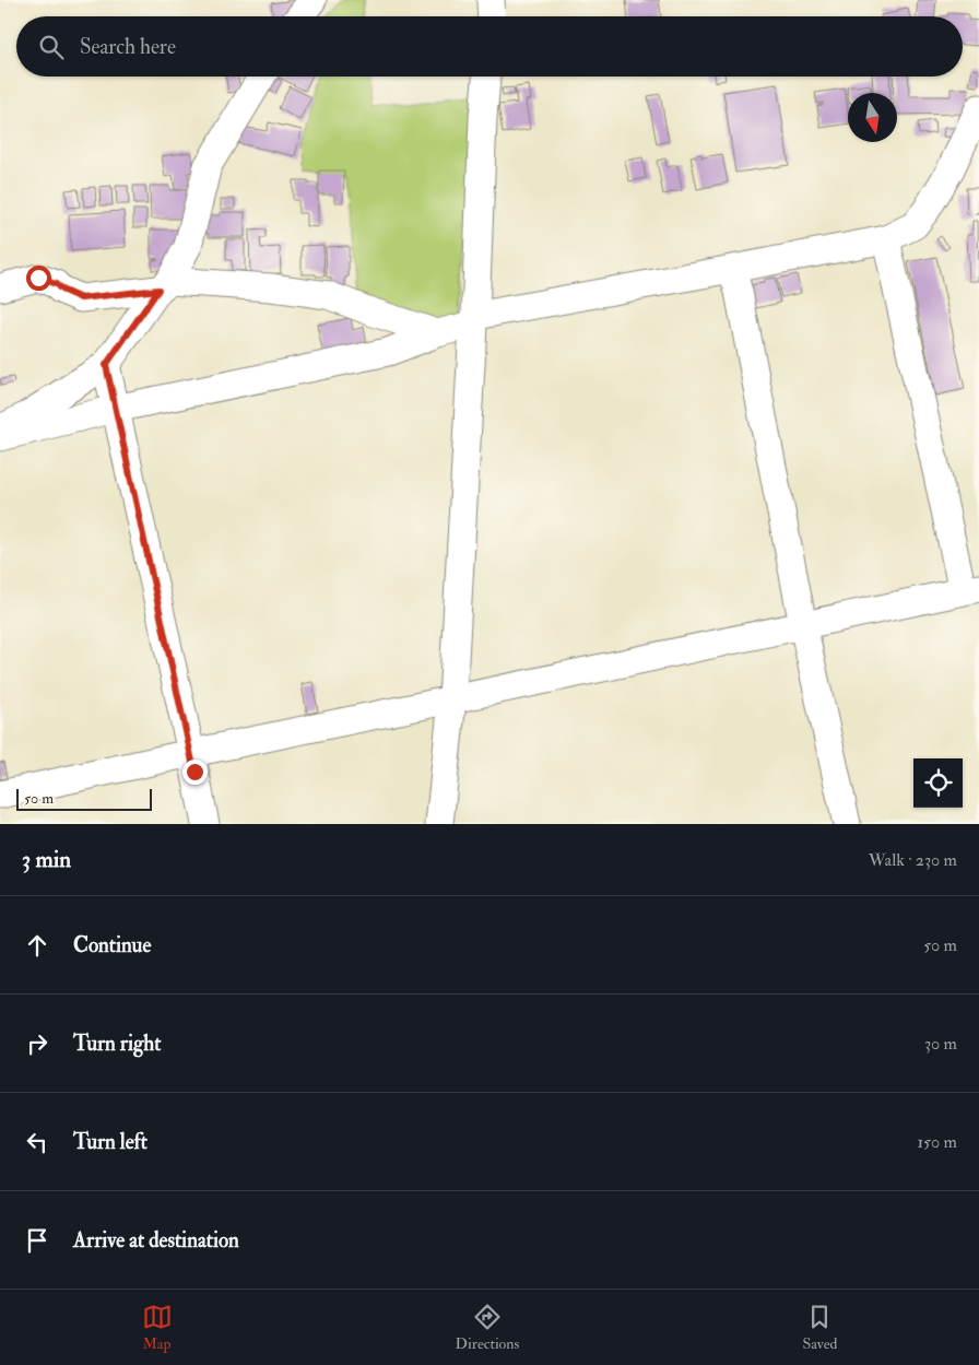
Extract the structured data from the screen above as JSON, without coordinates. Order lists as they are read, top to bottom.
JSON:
{
  "scale_bar": "50 m",
  "north": "bottom",
  "page": {
    "search": "Search here",
    "scale": "50 m",
    "heading": ["3 min", "Walk · 230 m"],
    "list": [
      ["Continue", "50 m"],
      ["Turn right", "30 m"],
      ["Turn left", "150 m"],
      "Arrive at destination"
    ],
    "nav": ["Map", "Directions", "Saved"]
  }
}
